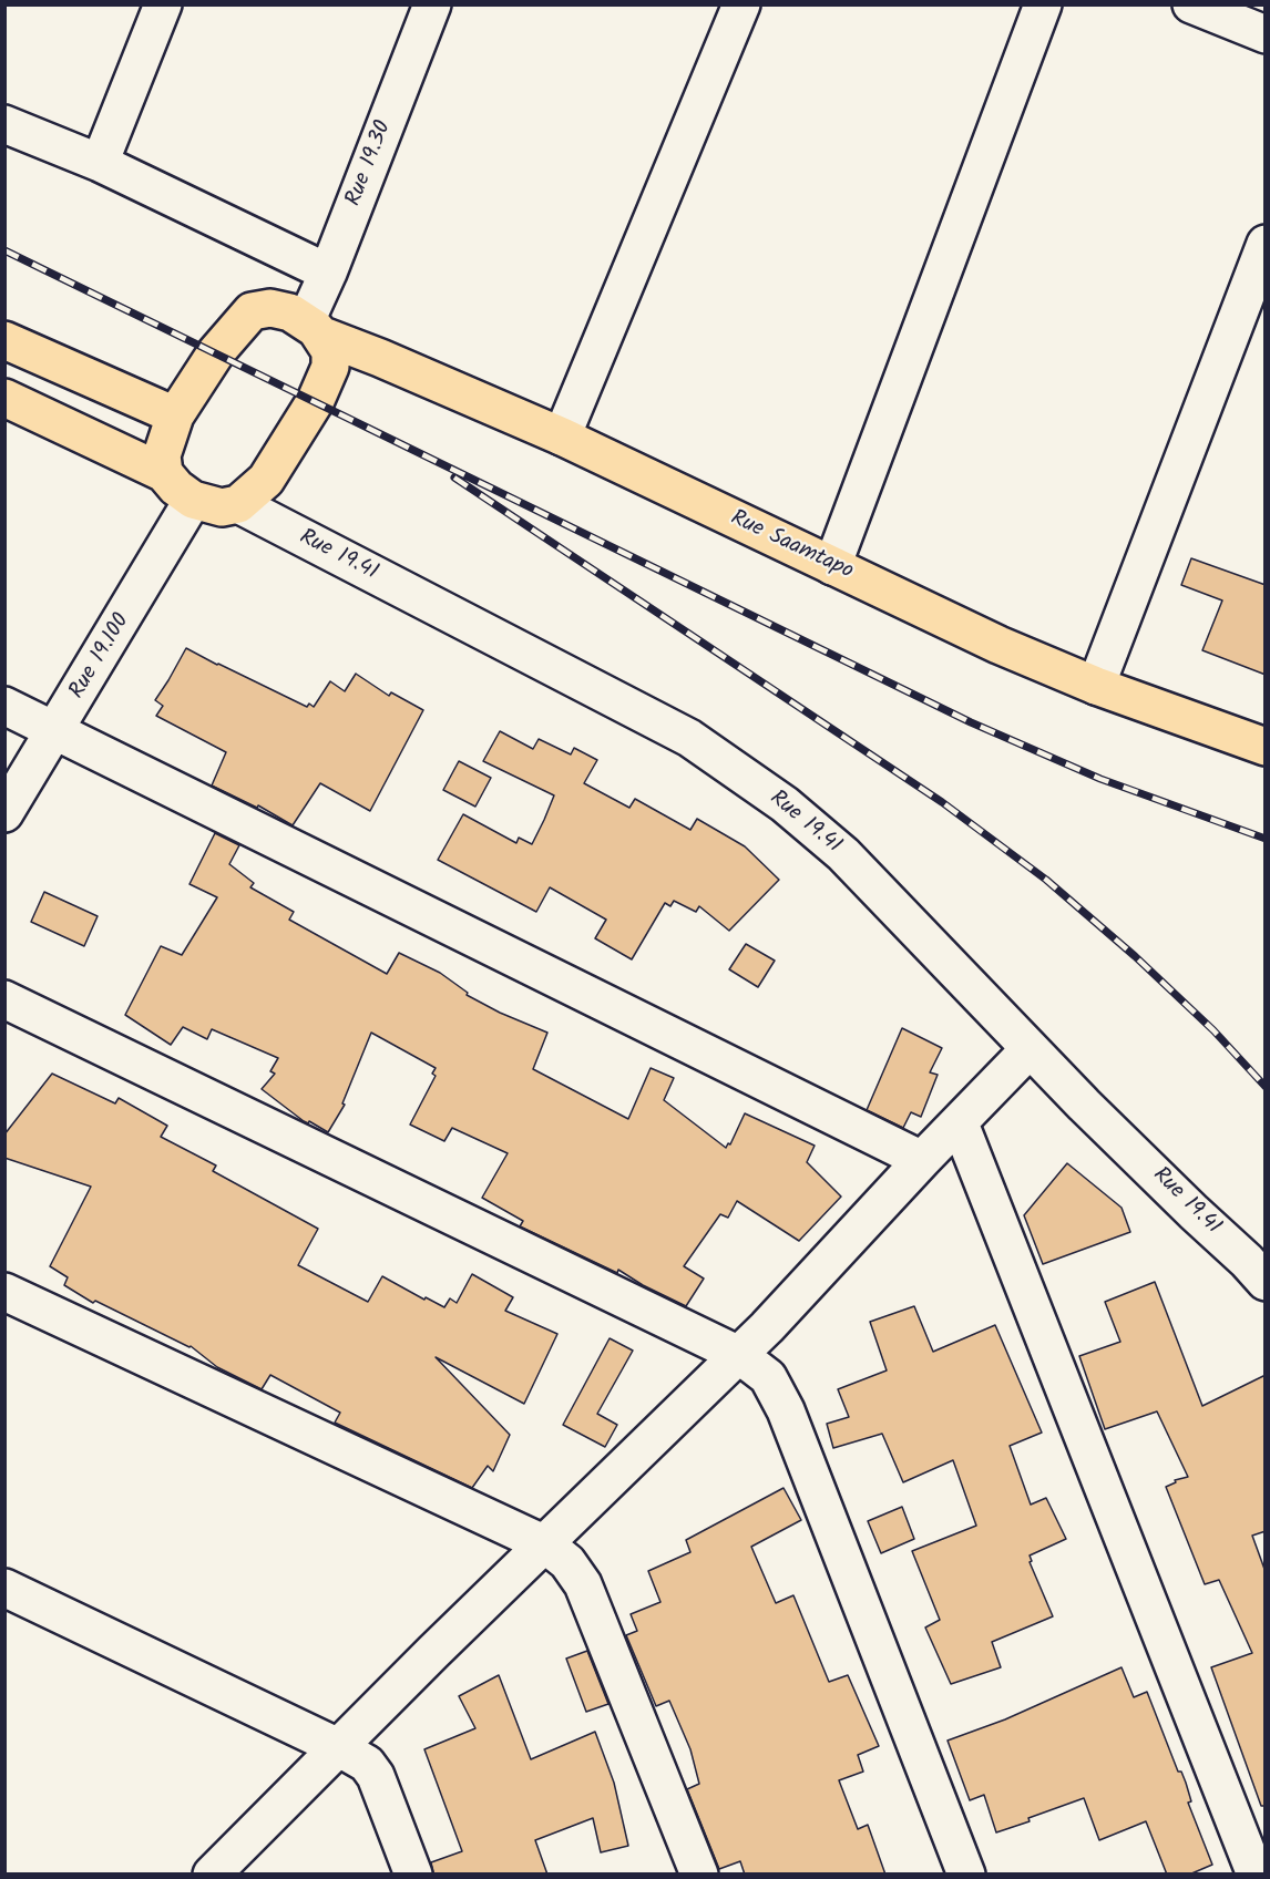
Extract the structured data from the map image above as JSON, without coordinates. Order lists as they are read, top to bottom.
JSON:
{
  "streets": {
    "main road": ["Rue Saamtapo"],
    "street": ["Rue 19.30", "Rue 19.41", "Rue 19.100"]
  },
  "crossings": [
    ["Rue 19.30", "Rue Saamtapo"]
  ]
}
